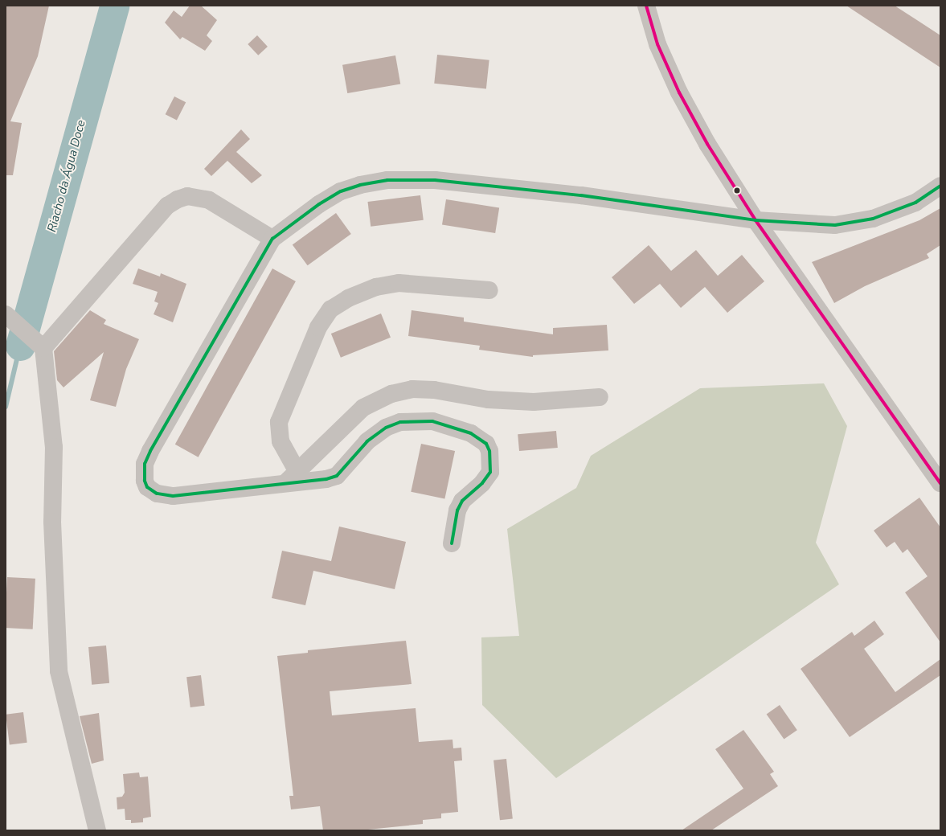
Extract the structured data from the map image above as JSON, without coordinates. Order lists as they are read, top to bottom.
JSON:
{
  "water": ["Riacho da Água Doce"]
}
